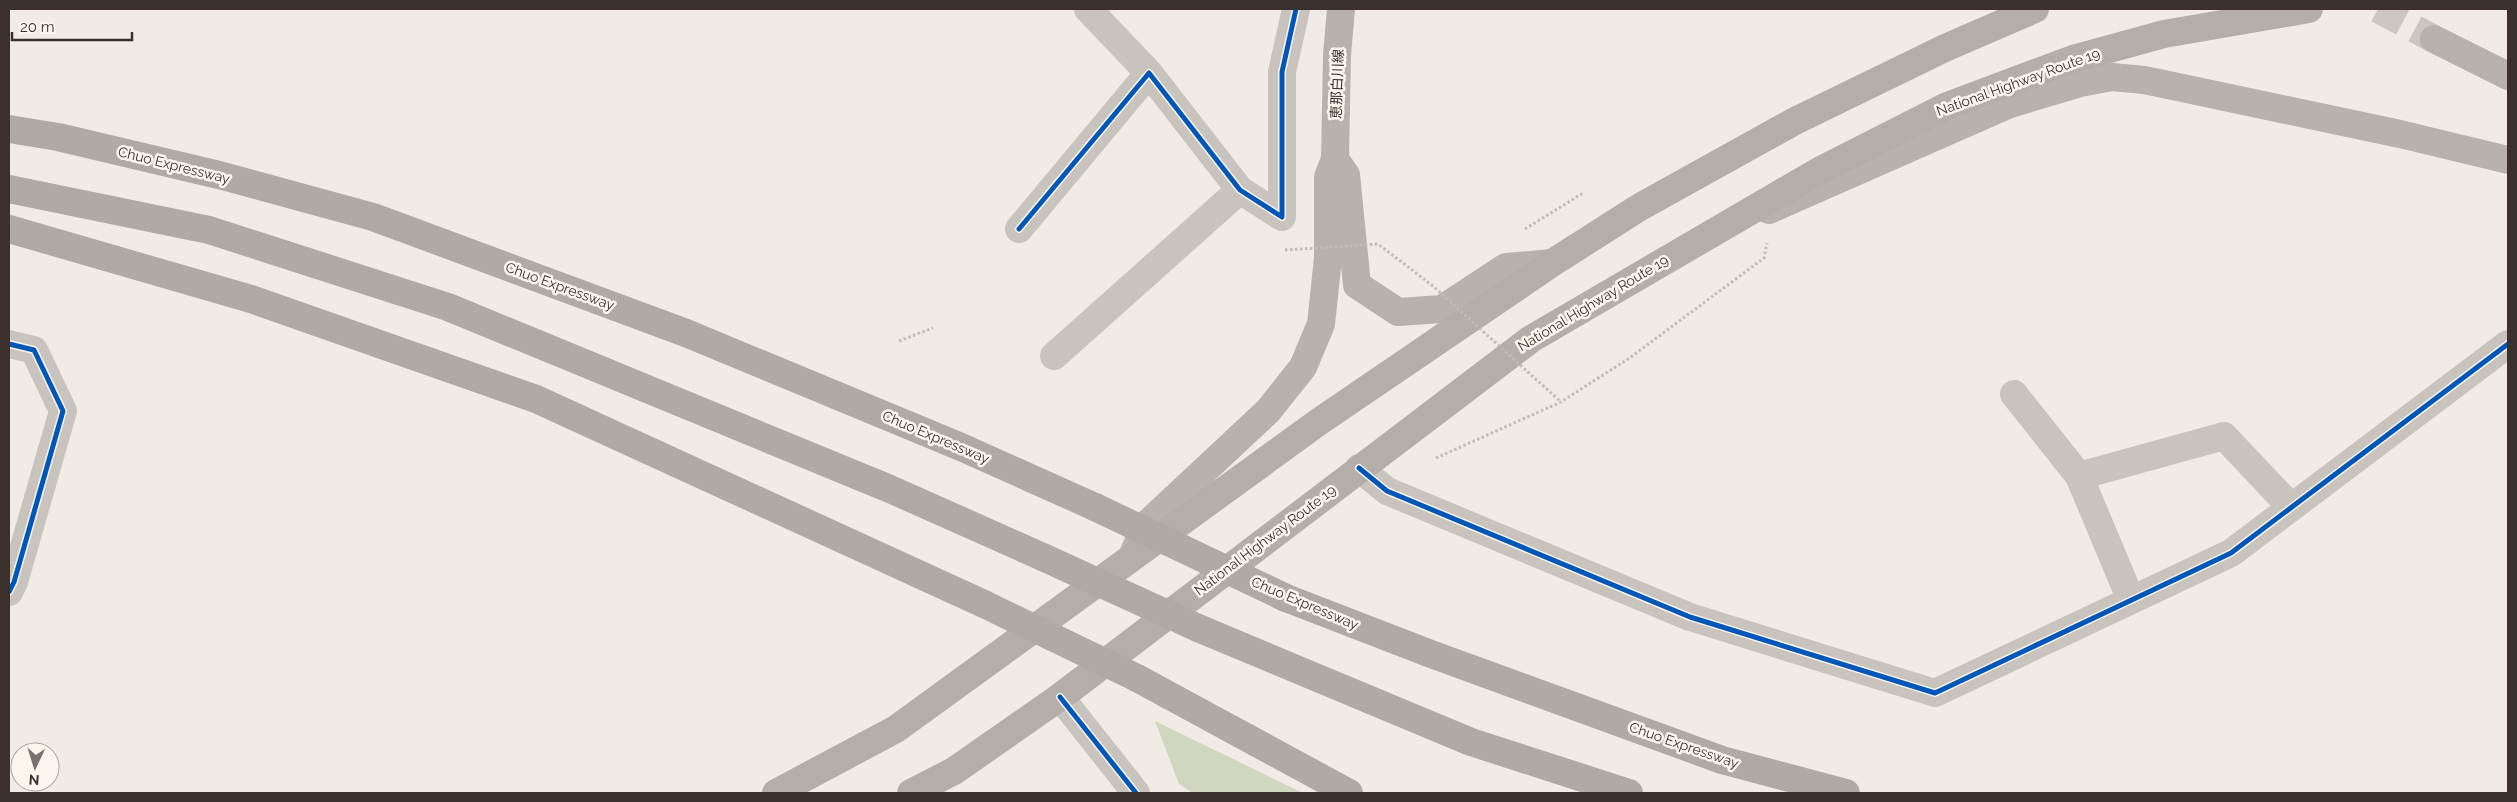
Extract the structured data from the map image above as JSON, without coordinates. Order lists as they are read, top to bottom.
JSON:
{
  "streets": {
    "highway": ["National Highway Route 19", "Chuo Expressway"],
    "main road": ["恵那白川線"]
  },
  "scale_bar": "20 m",
  "north": "bottom"
}
